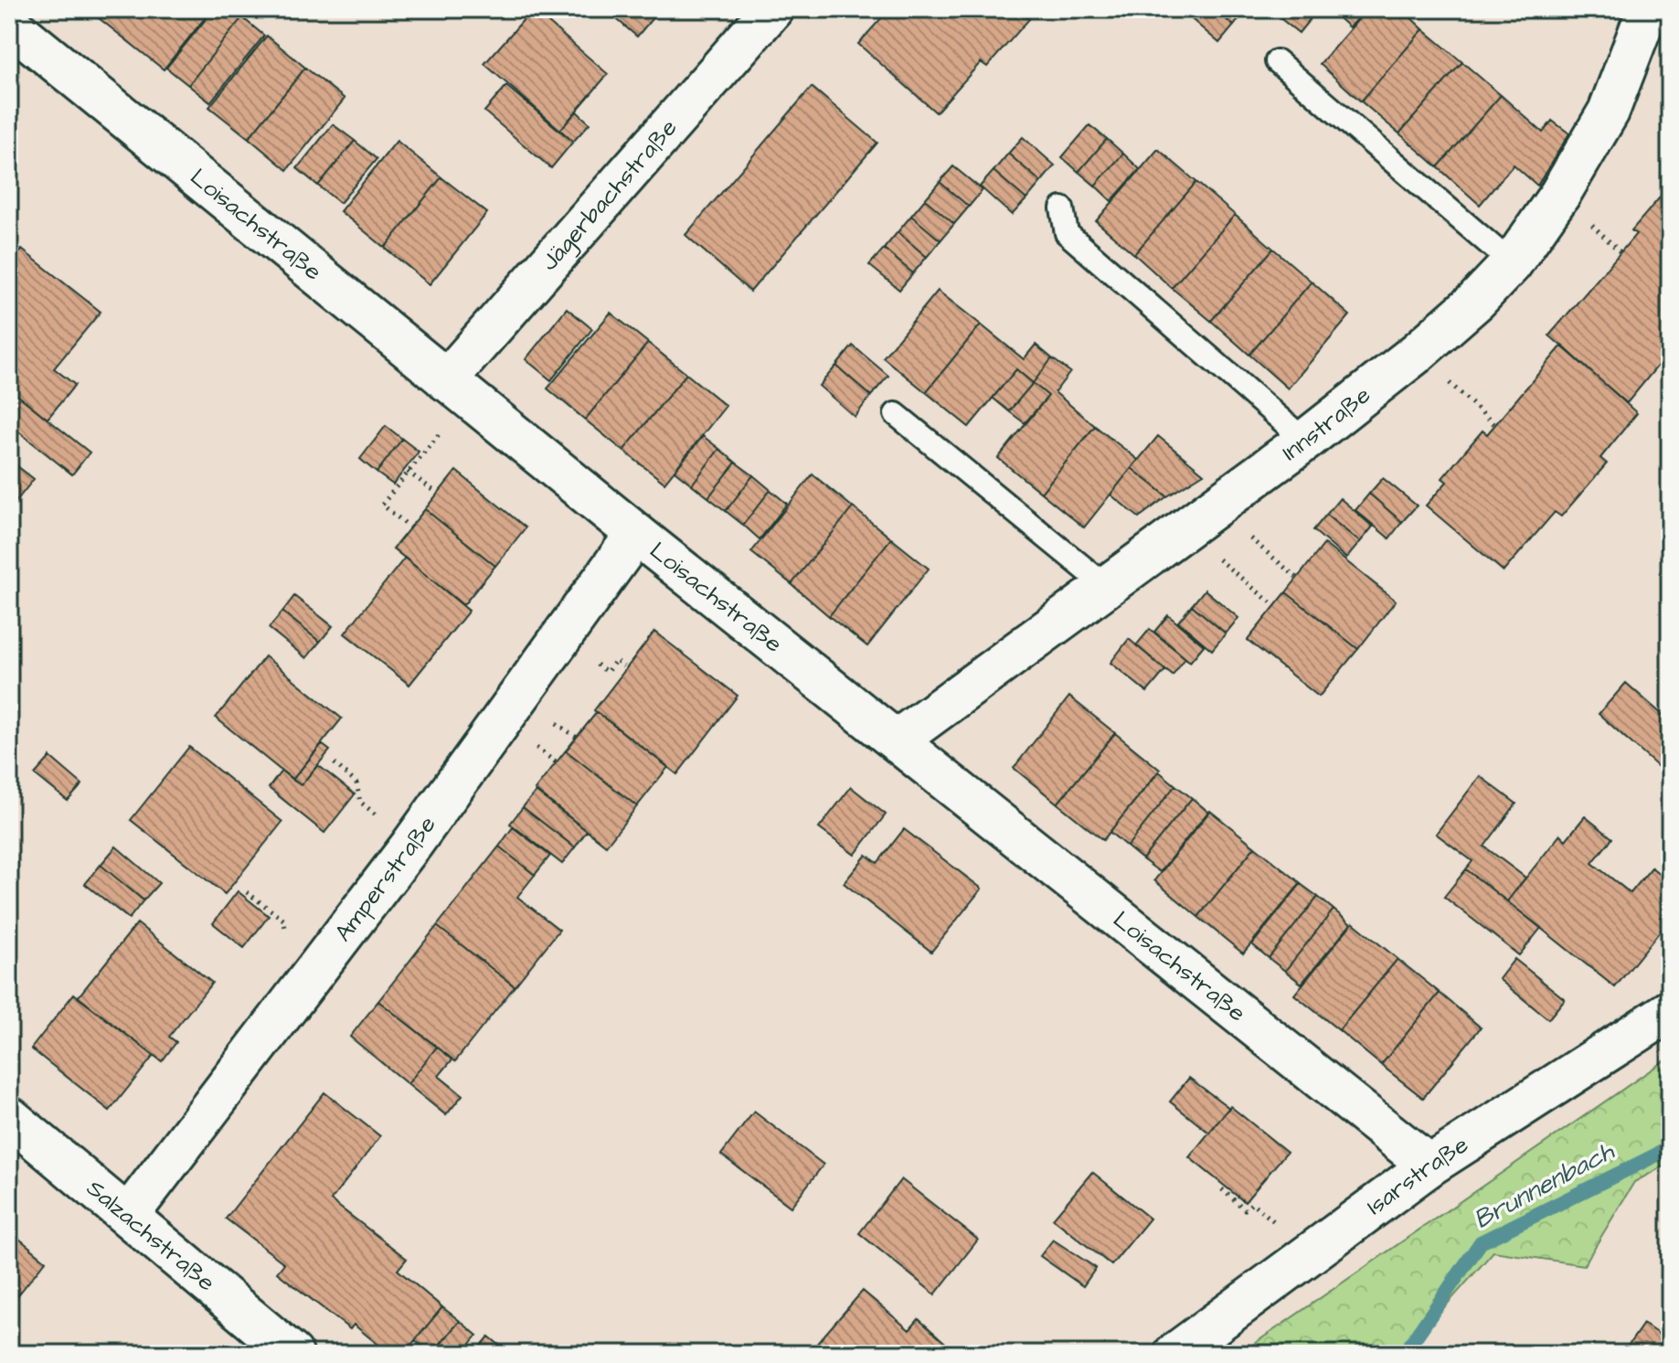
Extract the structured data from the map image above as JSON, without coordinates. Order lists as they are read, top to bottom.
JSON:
{
  "streets": {
    "street": [
      "Jägerbachstraße",
      "Loisachstraße",
      "Innstraße",
      "Amperstraße",
      "Isarstraße",
      "Salzachstraße"
    ]
  },
  "crossings": [
    ["Jägerbachstraße", "Loisachstraße"],
    ["Loisachstraße", "Innstraße"],
    ["Loisachstraße", "Amperstraße"],
    ["Loisachstraße", "Isarstraße"],
    ["Amperstraße", "Salzachstraße"]
  ],
  "water": ["Brunnenbach"]
}
